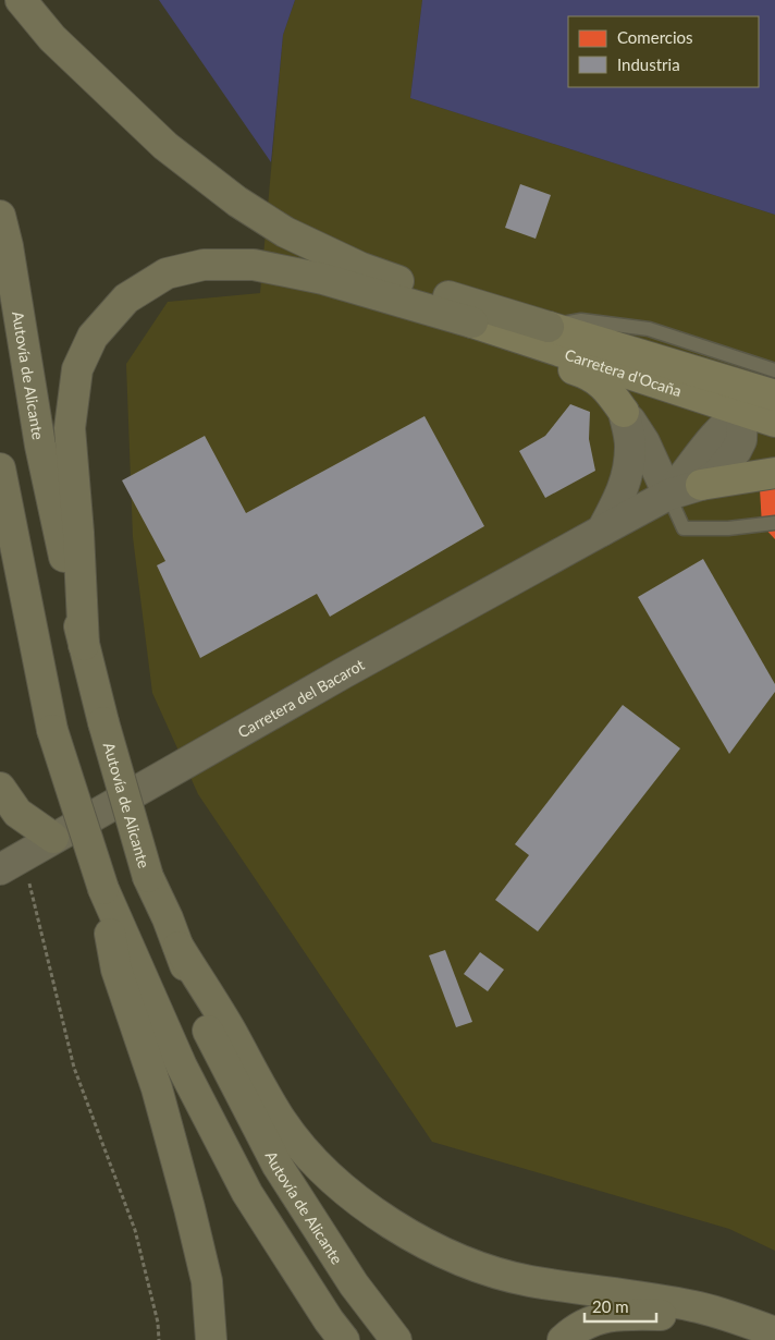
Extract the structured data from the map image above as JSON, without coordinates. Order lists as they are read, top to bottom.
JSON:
{
  "streets": {
    "highway": ["Autovía de Alicante"],
    "main road": ["Carretera d'Ocaña"],
    "street": ["Carretera del Bacarot"]
  },
  "crossings": [
    ["Carretera d'Ocaña", "Carretera del Bacarot"]
  ],
  "legend": ["Comercios", "Industria"],
  "scale_bar": "20 m"
}
